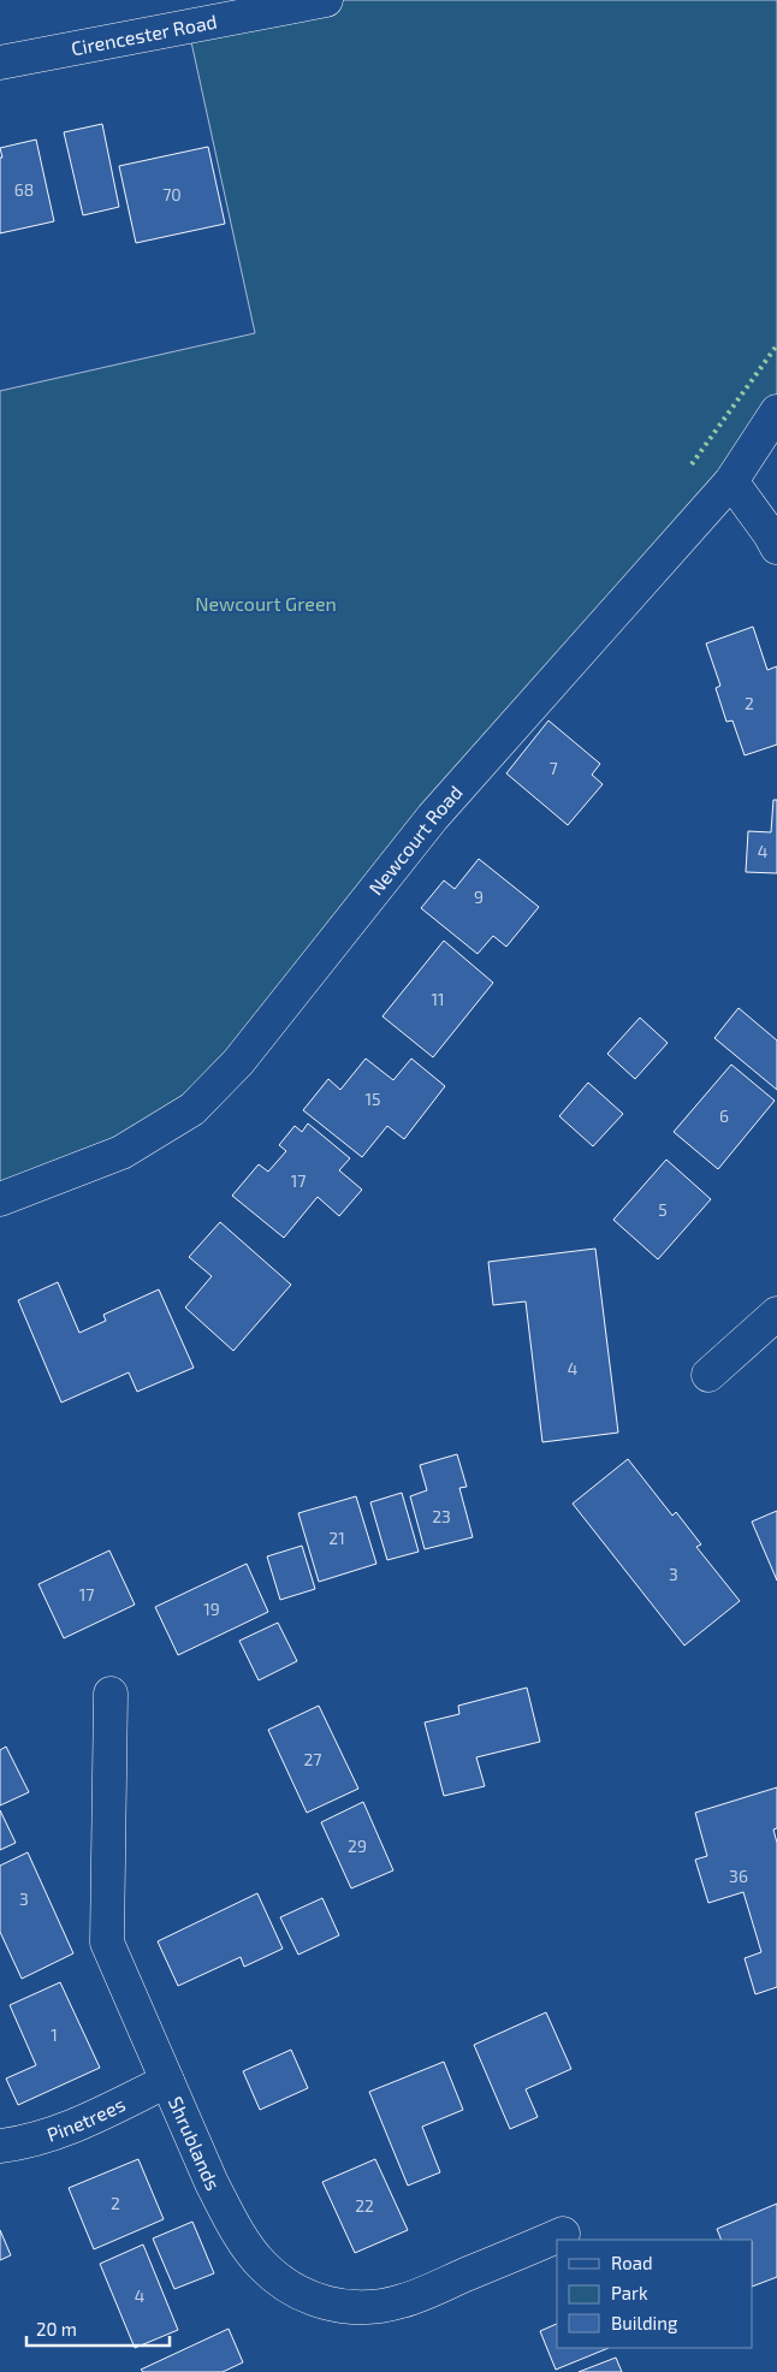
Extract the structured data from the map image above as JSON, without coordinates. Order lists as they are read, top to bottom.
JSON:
{
  "streets": {
    "street": [
      "Cirencester Road",
      "Newcourt Road",
      "Pinetrees",
      "Shrublands"
    ]
  },
  "crossings": [
    ["Pinetrees", "Shrublands"]
  ],
  "parks": ["Newcourt Green"],
  "house_numbers": [
    "68",
    "70",
    "2",
    "7",
    "4",
    "9",
    "11",
    "15",
    "6",
    "17",
    "5",
    "4",
    "23",
    "21",
    "3",
    "17",
    "19",
    "27",
    "29",
    "36",
    "3",
    "1",
    "2",
    "22",
    "4"
  ],
  "legend": ["Road", "Park", "Building"],
  "scale_bar": "20 m"
}
